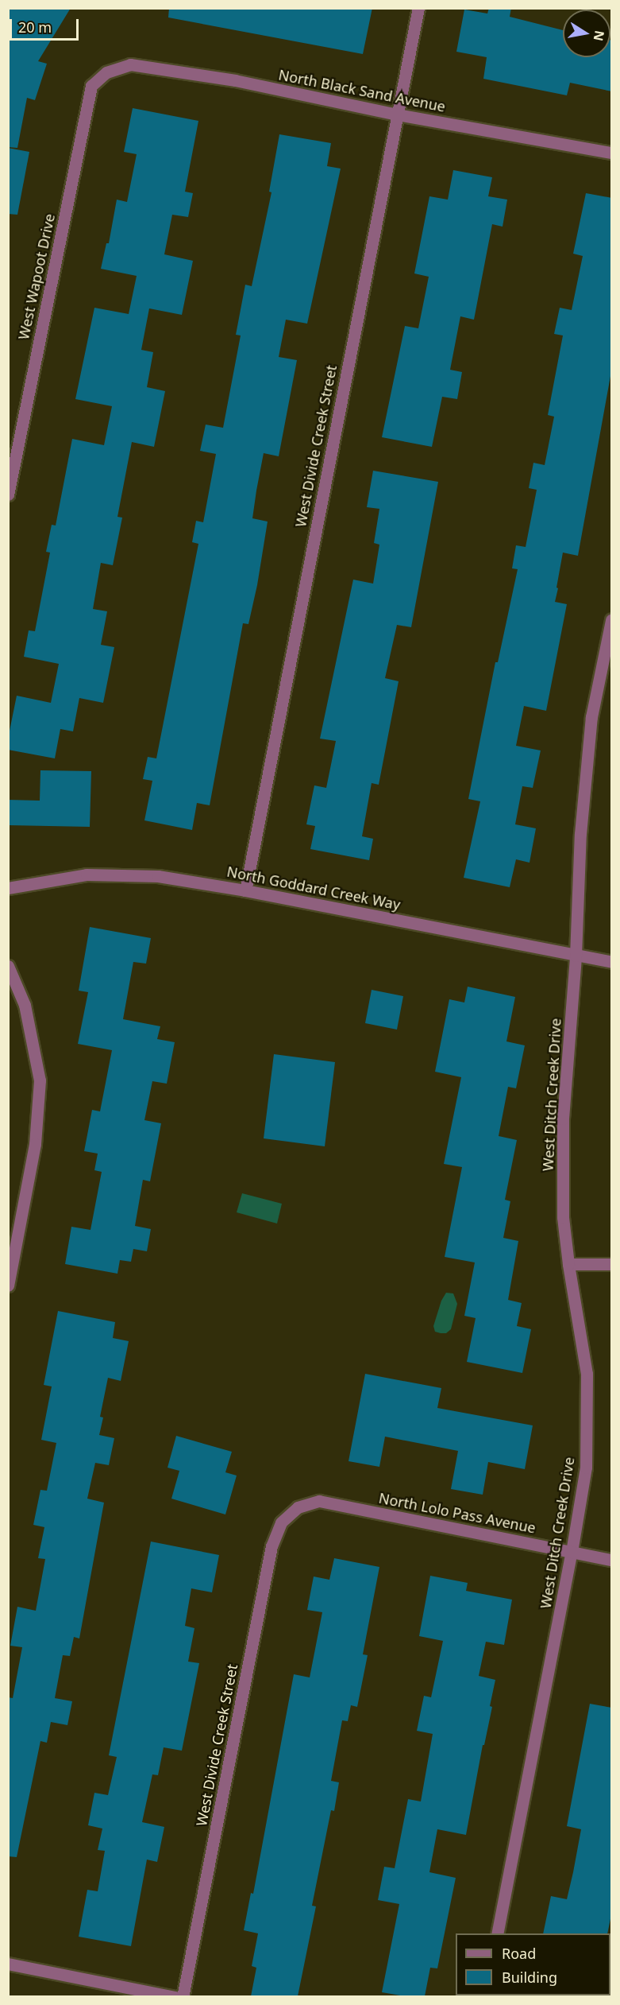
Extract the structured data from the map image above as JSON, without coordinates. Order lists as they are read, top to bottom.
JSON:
{
  "streets": {
    "street": [
      "North Black Sand Avenue",
      "West Wapoot Drive",
      "West Divide Creek Street",
      "North Goddard Creek Way",
      "West Ditch Creek Drive",
      "North Lolo Pass Avenue"
    ]
  },
  "crossings": [
    ["North Black Sand Avenue", "West Wapoot Drive"],
    ["North Black Sand Avenue", "West Divide Creek Street"],
    ["West Divide Creek Street", "North Goddard Creek Way"],
    ["West Divide Creek Street", "North Lolo Pass Avenue"],
    ["North Goddard Creek Way", "West Ditch Creek Drive"],
    ["West Ditch Creek Drive", "North Lolo Pass Avenue"]
  ],
  "legend": ["Road", "Building"],
  "scale_bar": "20 m",
  "north": "right"
}
